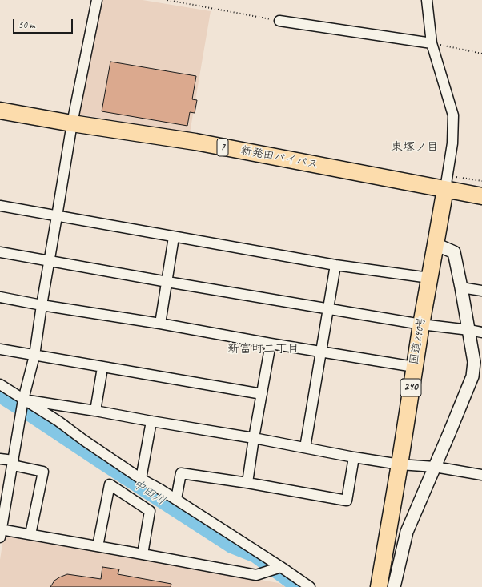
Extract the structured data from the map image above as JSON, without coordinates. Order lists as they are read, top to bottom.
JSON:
{
  "streets": {
    "highway": [
      "7",
      "新発田バイパス",
      "国道290号",
      "290"
    ]
  },
  "crossings": [
    ["新発田バイパス", "国道290号"]
  ],
  "districts": ["東塚ノ目", "新富町二丁目"],
  "water": ["中田川"],
  "scale_bar": "50 m"
}
